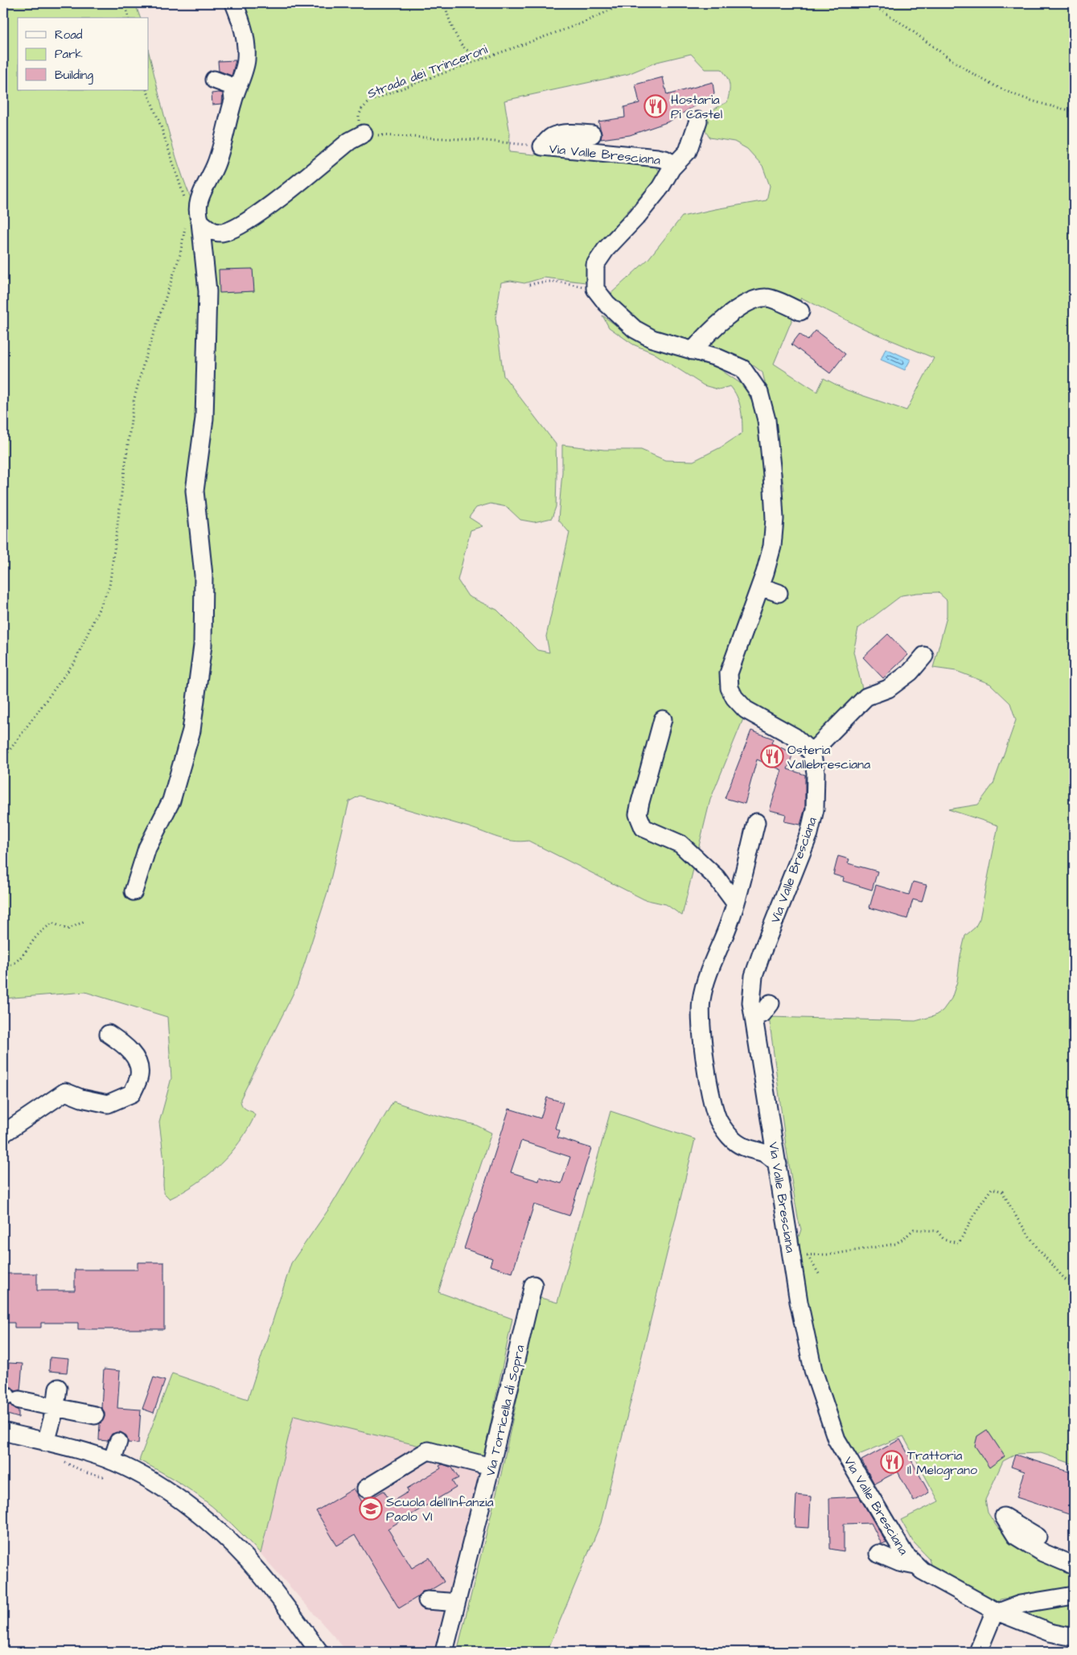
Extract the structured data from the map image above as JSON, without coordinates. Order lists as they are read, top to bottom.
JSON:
{
  "streets": {
    "street": ["Via Valle Bresciana", "Via Torricella di Sopra"],
    "path": ["Strada dei Trinceroni"]
  },
  "places": {
    "restaurant": ["Hostaria Pi Castel", "Osteria Vallebresciana", "Trattoria Il Melograno"],
    "school or university": ["Scuola dell'Infanzia Paolo VI"]
  },
  "legend": ["Road", "Park", "Building"]
}
